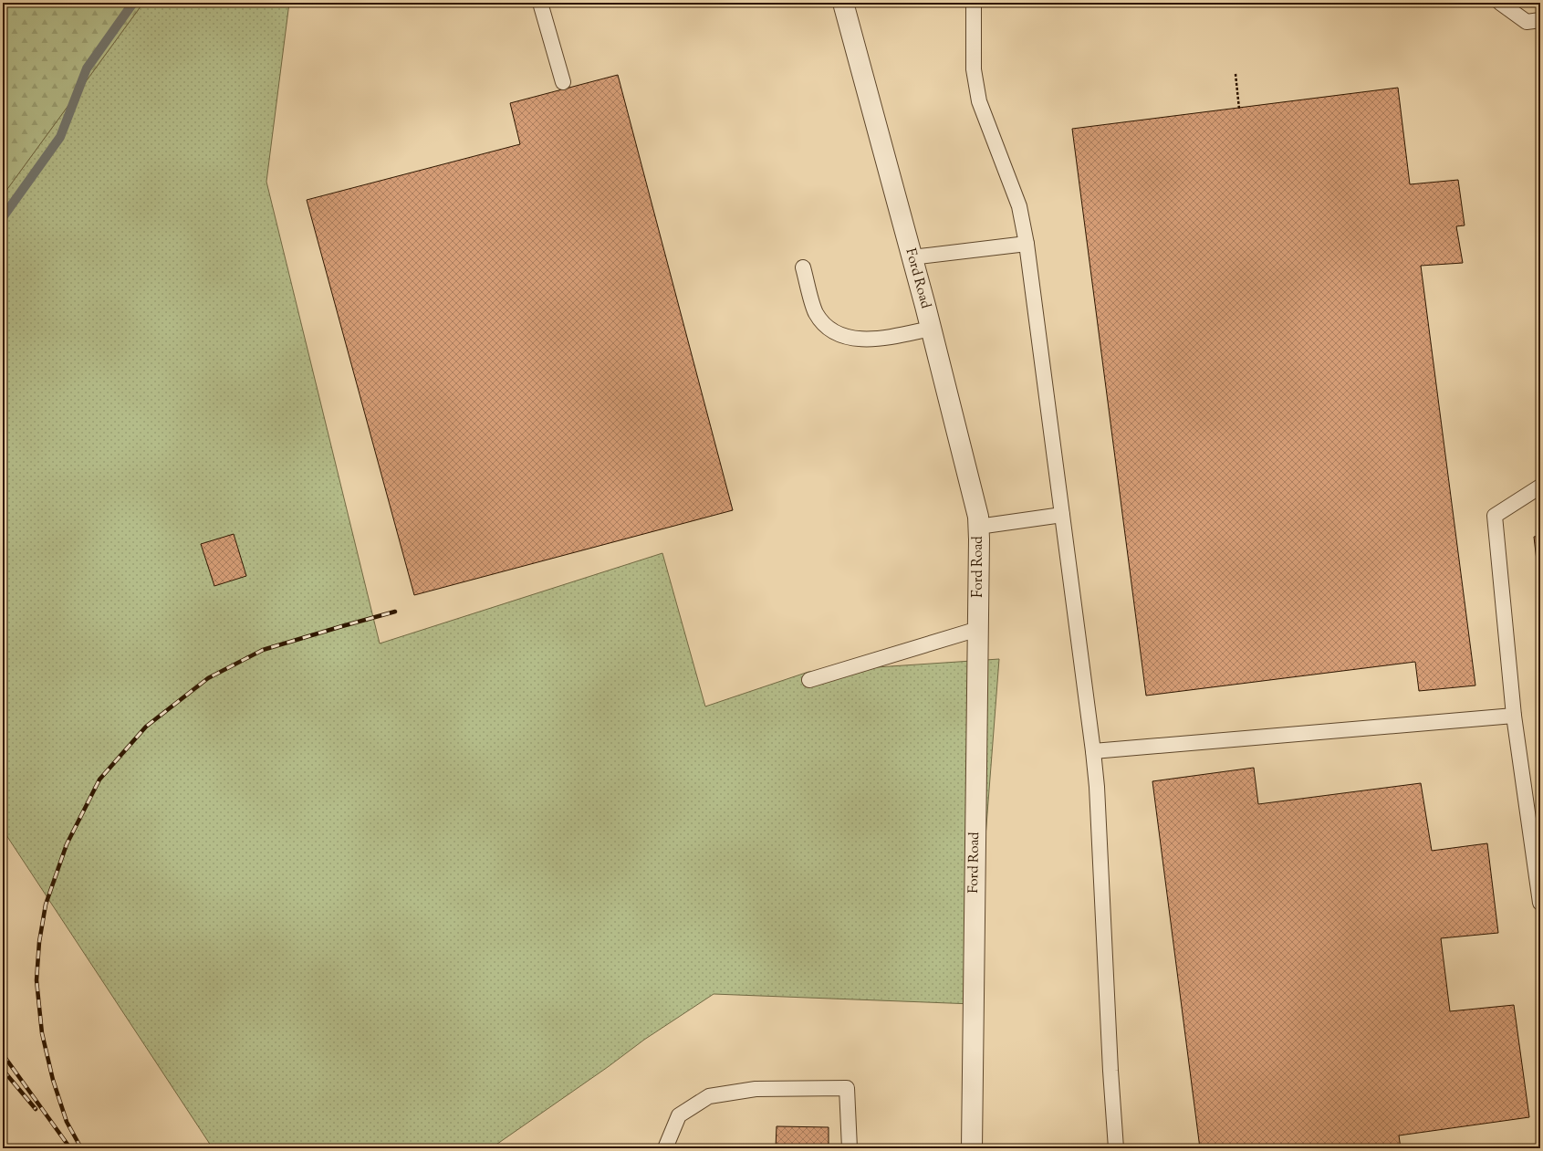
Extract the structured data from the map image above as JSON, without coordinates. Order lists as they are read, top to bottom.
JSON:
{
  "streets": {
    "street": ["Ford Road"]
  }
}
